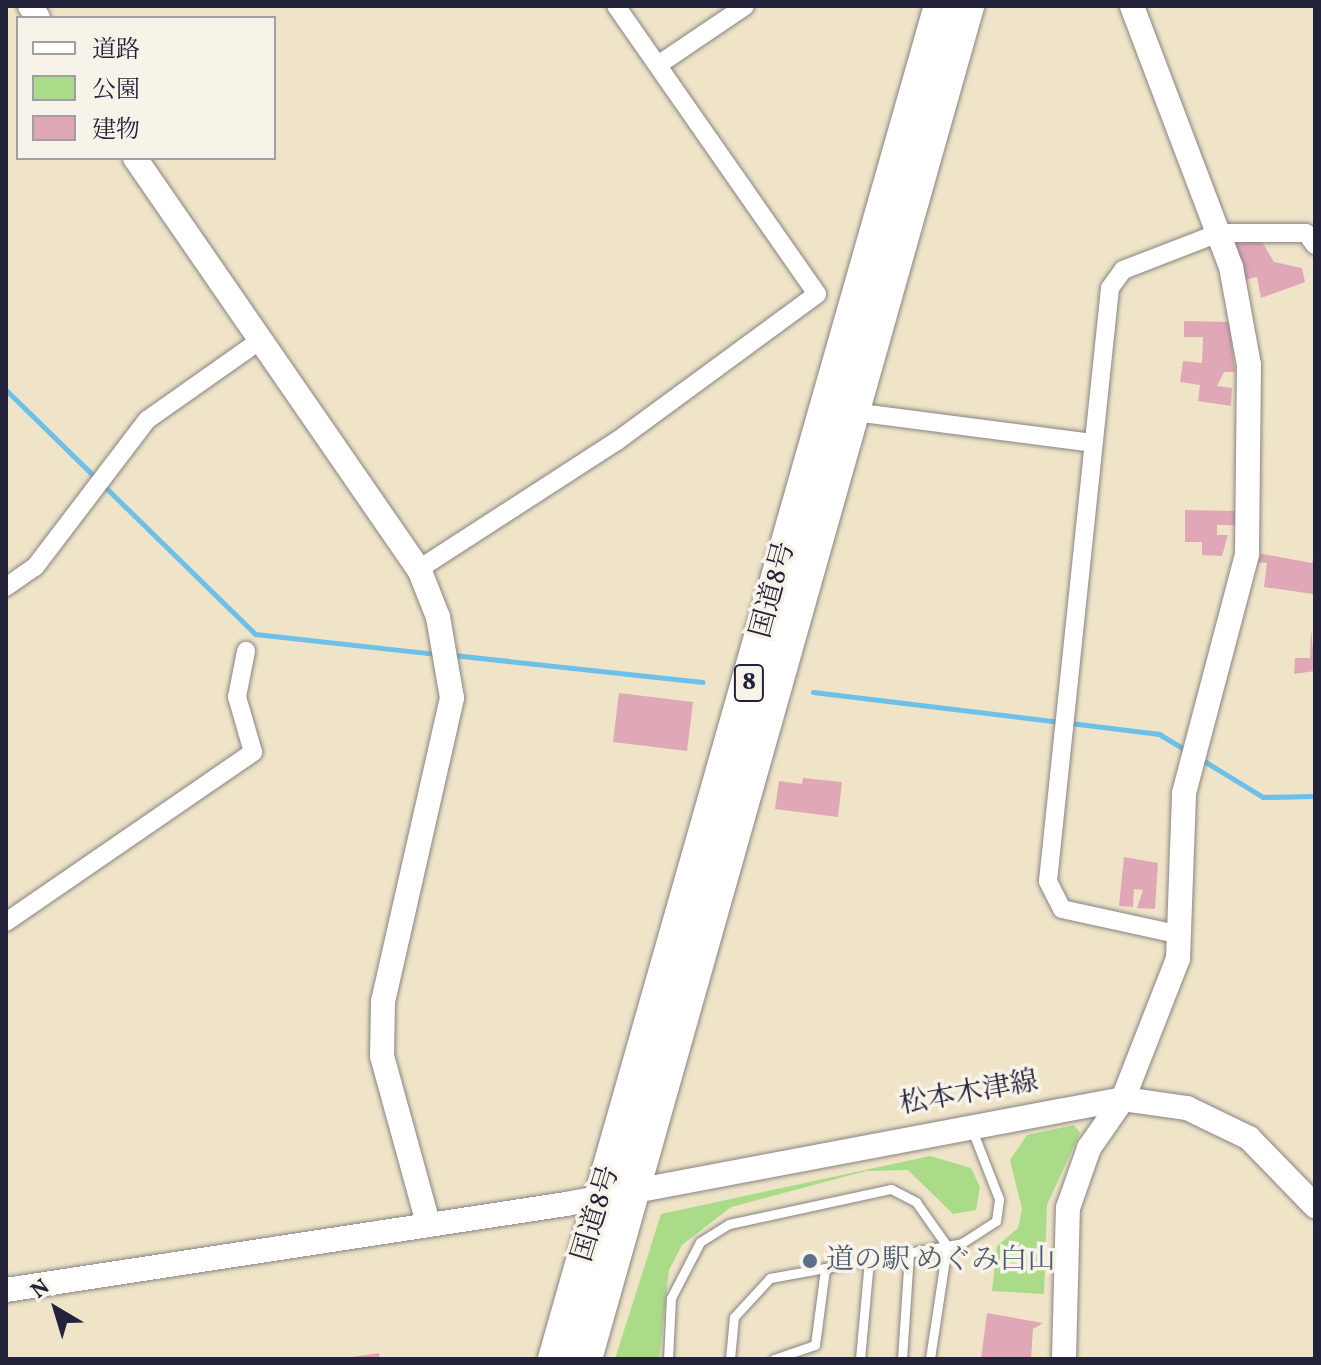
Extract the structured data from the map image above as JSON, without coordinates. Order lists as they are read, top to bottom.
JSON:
{
  "streets": {
    "highway": ["国道8号", "8"],
    "street": ["松本木津線"]
  },
  "crossings": [
    ["国道8号", "松本木津線"]
  ],
  "places": ["道の駅 めぐみ白山"],
  "legend": ["道路", "公園", "建物"],
  "north": "top left"
}
